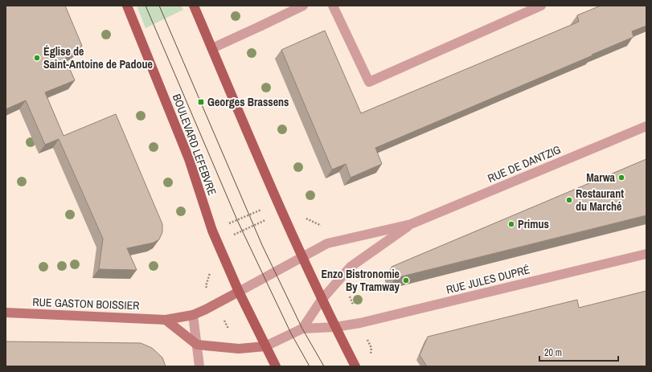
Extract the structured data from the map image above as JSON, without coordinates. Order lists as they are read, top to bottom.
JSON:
{
  "streets": {
    "main road": ["BOULEVARD LEFEBVRE", "RUE GASTON BOISSIER"],
    "street": ["RUE DE DANTZIG", "RUE JULES DUPRÉ"]
  },
  "crossings": [
    ["BOULEVARD LEFEBVRE", "RUE GASTON BOISSIER"]
  ],
  "places": {
    "other": [
      "Église de Saint-Antoine de Padoue",
      "Marwa",
      "Restaurant du Marché",
      "Primus",
      "Enzo Bistronomie By Tramway"
    ],
    "transit": ["Georges Brassens"]
  },
  "scale_bar": "20 m"
}
